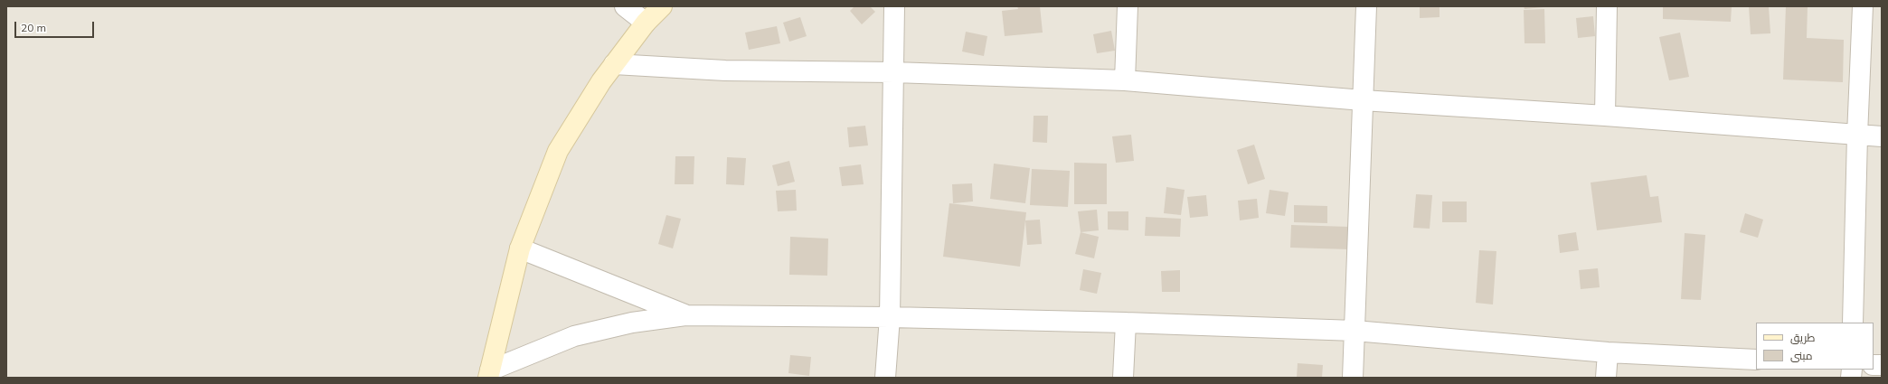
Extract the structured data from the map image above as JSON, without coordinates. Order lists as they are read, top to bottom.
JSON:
{
  "legend": ["طريق", "مبنى"],
  "scale_bar": "20 m"
}
